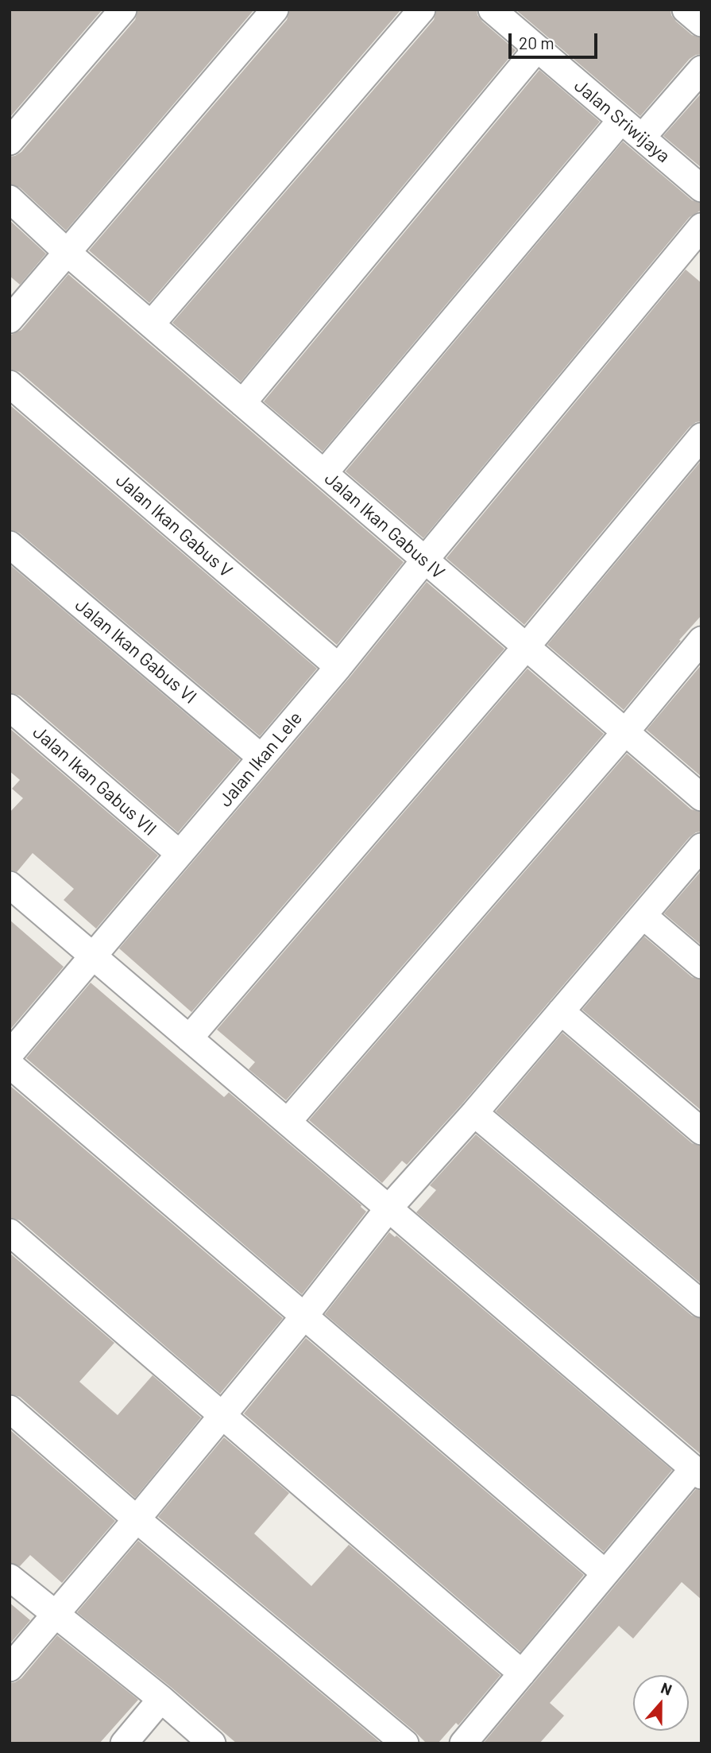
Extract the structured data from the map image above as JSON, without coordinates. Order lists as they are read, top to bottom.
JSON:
{
  "streets": {
    "street": [
      "Jalan Sriwijaya",
      "Jalan Ikan Gabus V",
      "Jalan Ikan Gabus IV",
      "Jalan Ikan Gabus VI",
      "Jalan Ikan Lele",
      "Jalan Ikan Gabus VII"
    ]
  },
  "crossings": [
    ["Jalan Ikan Gabus V", "Jalan Ikan Lele"],
    ["Jalan Ikan Gabus IV", "Jalan Ikan Lele"],
    ["Jalan Ikan Gabus VI", "Jalan Ikan Lele"],
    ["Jalan Ikan Lele", "Jalan Ikan Gabus VII"]
  ],
  "scale_bar": "20 m",
  "north": "top"
}
